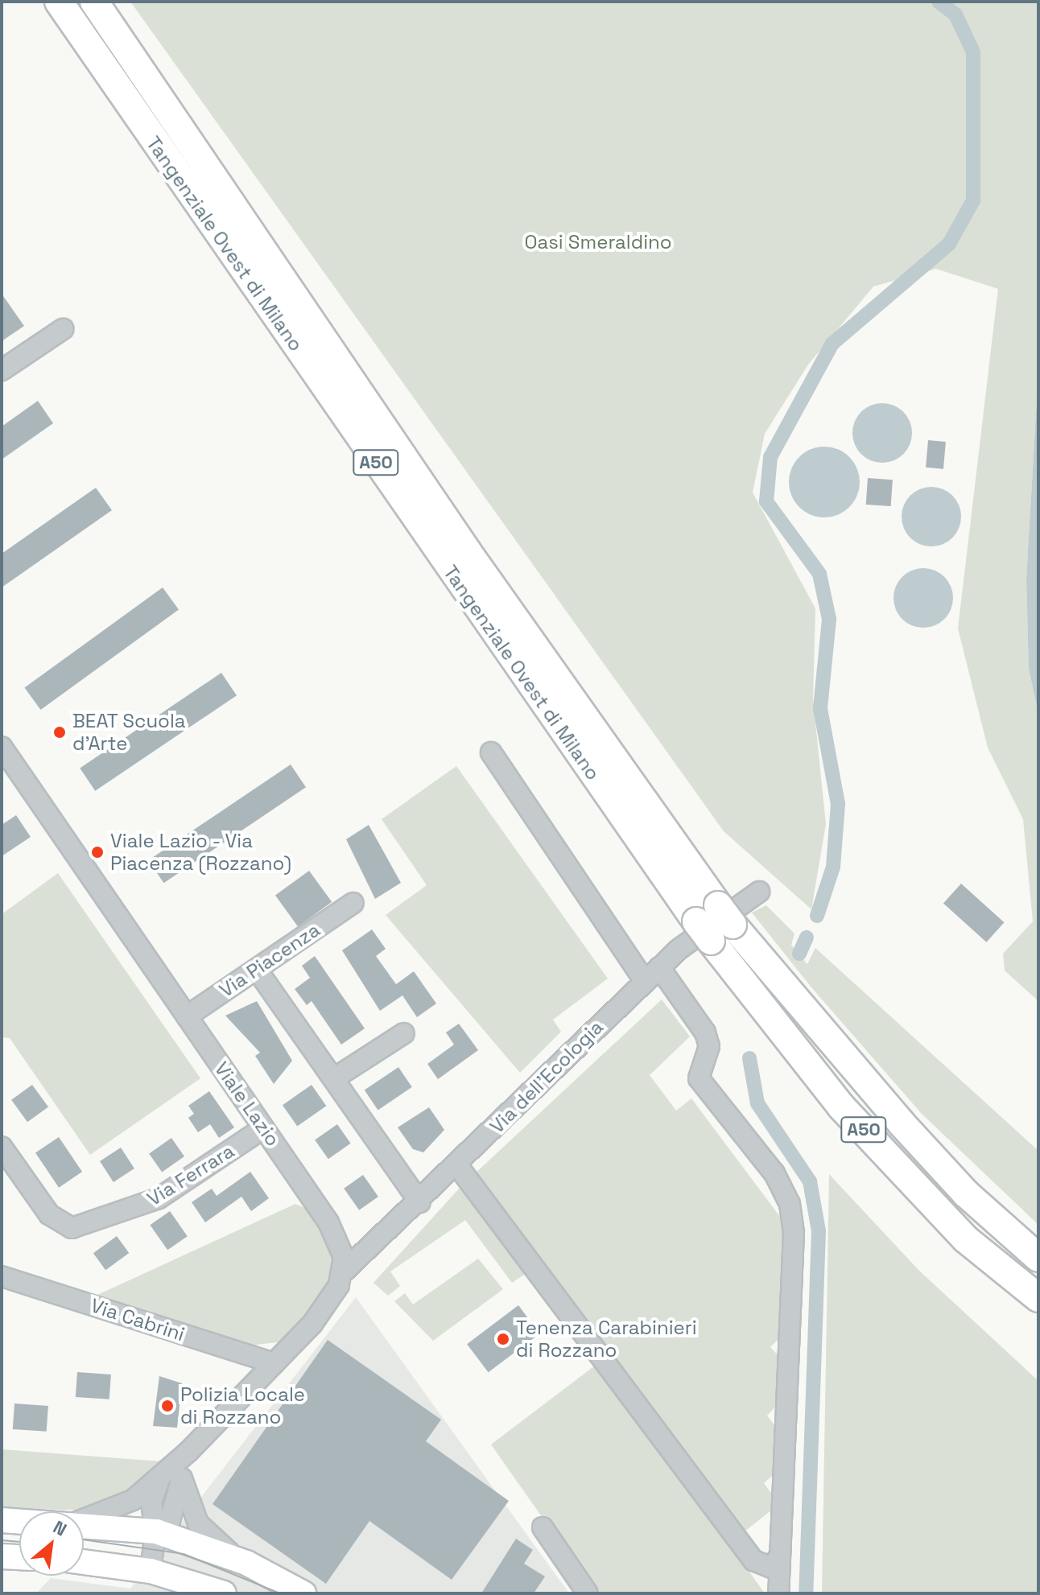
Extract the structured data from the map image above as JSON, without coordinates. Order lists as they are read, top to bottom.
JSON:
{
  "streets": {
    "highway": ["Tangenziale Ovest di Milano", "A50"],
    "street": [
      "Via Piacenza",
      "Via dell'Ecologia",
      "Viale Lazio",
      "Via Ferrara",
      "Via Cabrini"
    ]
  },
  "crossings": [
    ["Via Piacenza", "Viale Lazio"],
    ["Via dell'Ecologia", "Viale Lazio"],
    ["Viale Lazio", "Via Ferrara"]
  ],
  "parks": ["Oasi Smeraldino"],
  "places": [
    "BEAT Scuola d'Arte",
    "Viale Lazio - Via Piacenza (Rozzano)",
    "Tenenza Carabinieri di Rozzano",
    "Polizia Locale di Rozzano"
  ],
  "north": "top right"
}
